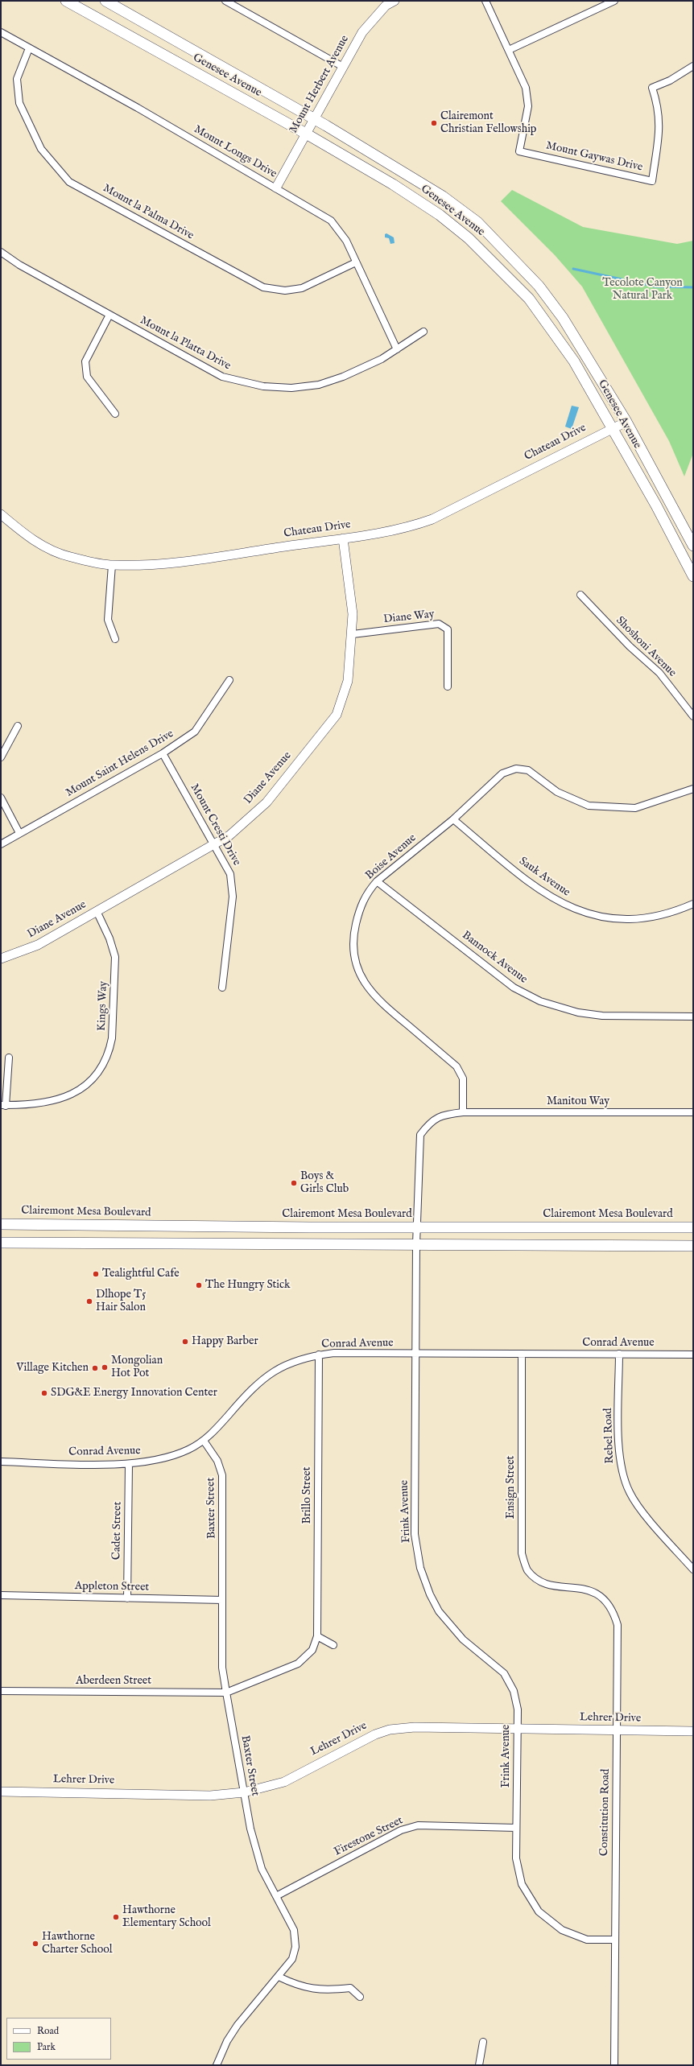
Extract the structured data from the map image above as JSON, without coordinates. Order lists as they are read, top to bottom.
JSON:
{
  "streets": {
    "main road": ["Genesee Avenue", "Clairemont Mesa Boulevard"],
    "street": [
      "Mount Herbert Avenue",
      "Mount Longs Drive",
      "Mount Gaywas Drive",
      "Mount la Palma Drive",
      "Mount la Platta Drive",
      "Chateau Drive",
      "Diane Way",
      "Shoshoni Avenue",
      "Mount Saint Helens Drive",
      "Diane Avenue",
      "Mount Cresti Drive",
      "Boise Avenue",
      "Sauk Avenue",
      "Bannock Avenue",
      "Kings Way",
      "Manitou Way",
      "Conrad Avenue",
      "Rebel Road",
      "Ensign Street",
      "Brillo Street",
      "Baxter Street",
      "Frink Avenue",
      "Cadet Street",
      "Appleton Street",
      "Aberdeen Street",
      "Lehrer Drive",
      "Constitution Road",
      "Firestone Street"
    ]
  },
  "crossings": [
    ["Genesee Avenue", "Mount Herbert Avenue"],
    ["Genesee Avenue", "Chateau Drive"],
    ["Mount Herbert Avenue", "Mount Longs Drive"],
    ["Mount Longs Drive", "Mount la Palma Drive"],
    ["Mount Longs Drive", "Mount la Platta Drive"],
    ["Chateau Drive", "Diane Avenue"],
    ["Diane Way", "Diane Avenue"],
    ["Mount Saint Helens Drive", "Mount Cresti Drive"],
    ["Diane Avenue", "Mount Cresti Drive"],
    ["Diane Avenue", "Kings Way"],
    ["Boise Avenue", "Sauk Avenue"],
    ["Boise Avenue", "Bannock Avenue"],
    ["Boise Avenue", "Manitou Way"],
    ["Boise Avenue", "Frink Avenue"],
    ["Manitou Way", "Frink Avenue"],
    ["Clairemont Mesa Boulevard", "Frink Avenue"],
    ["Conrad Avenue", "Rebel Road"],
    ["Conrad Avenue", "Ensign Street"],
    ["Conrad Avenue", "Brillo Street"],
    ["Conrad Avenue", "Baxter Street"],
    ["Conrad Avenue", "Frink Avenue"],
    ["Conrad Avenue", "Cadet Street"],
    ["Ensign Street", "Constitution Road"],
    ["Brillo Street", "Baxter Street"],
    ["Brillo Street", "Aberdeen Street"],
    ["Baxter Street", "Appleton Street"],
    ["Baxter Street", "Aberdeen Street"],
    ["Baxter Street", "Lehrer Drive"],
    ["Baxter Street", "Firestone Street"],
    ["Frink Avenue", "Lehrer Drive"],
    ["Frink Avenue", "Constitution Road"],
    ["Frink Avenue", "Firestone Street"],
    ["Cadet Street", "Appleton Street"],
    ["Lehrer Drive", "Constitution Road"]
  ],
  "parks": ["Tecolote Canyon Natural Park"],
  "places": [
    "Clairemont Christian Fellowship",
    "Boys & Girls Club",
    "Tealightful Cafe",
    "The Hungry Stick",
    "Dlhope T5 Hair Salon",
    "Happy Barber",
    "Mongolian Hot Pot",
    "Village Kitchen",
    "SDG&E Energy Innovation Center",
    "Hawthorne Elementary School",
    "Hawthorne Charter School"
  ],
  "legend": ["Road", "Park"]
}
